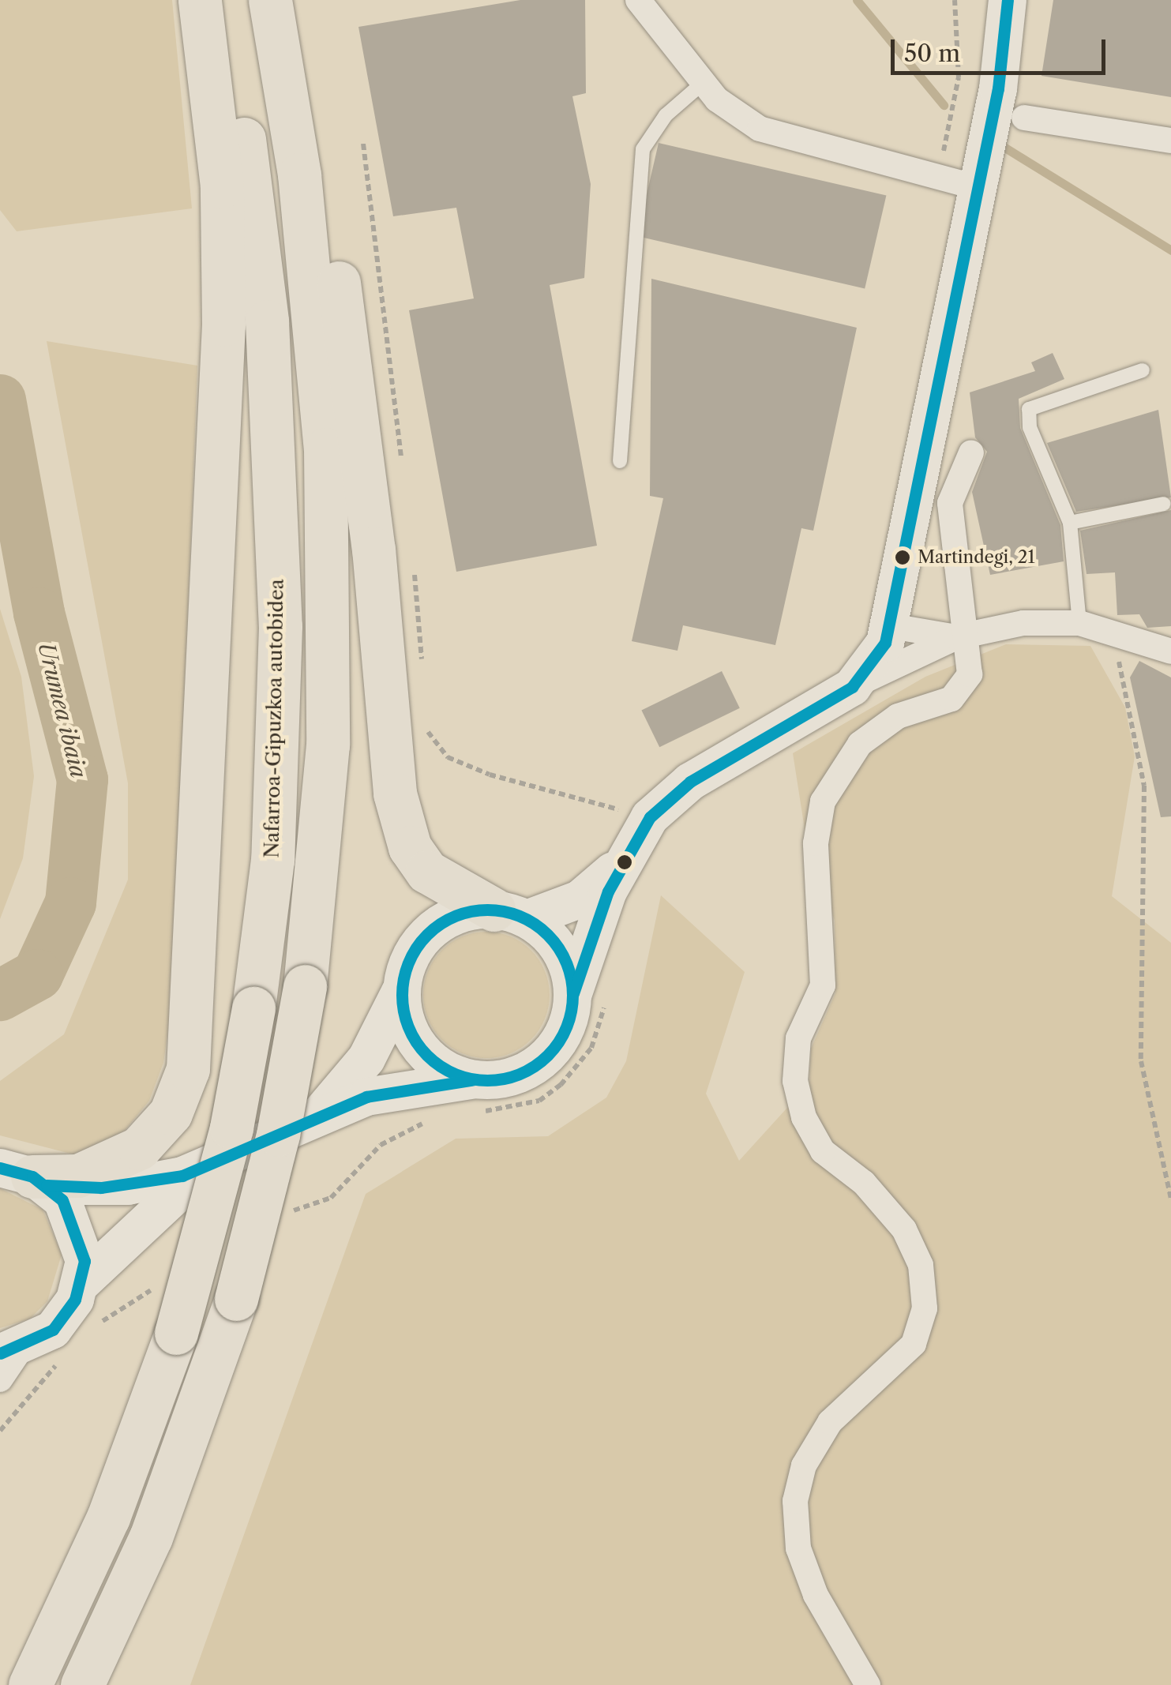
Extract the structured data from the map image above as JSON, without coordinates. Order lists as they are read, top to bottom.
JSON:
{
  "streets": {
    "highway": ["Nafarroa-Gipuzkoa autobidea"]
  },
  "water": ["Urumea ibaia"],
  "places": ["Martindegi, 21"],
  "scale_bar": "50 m"
}
